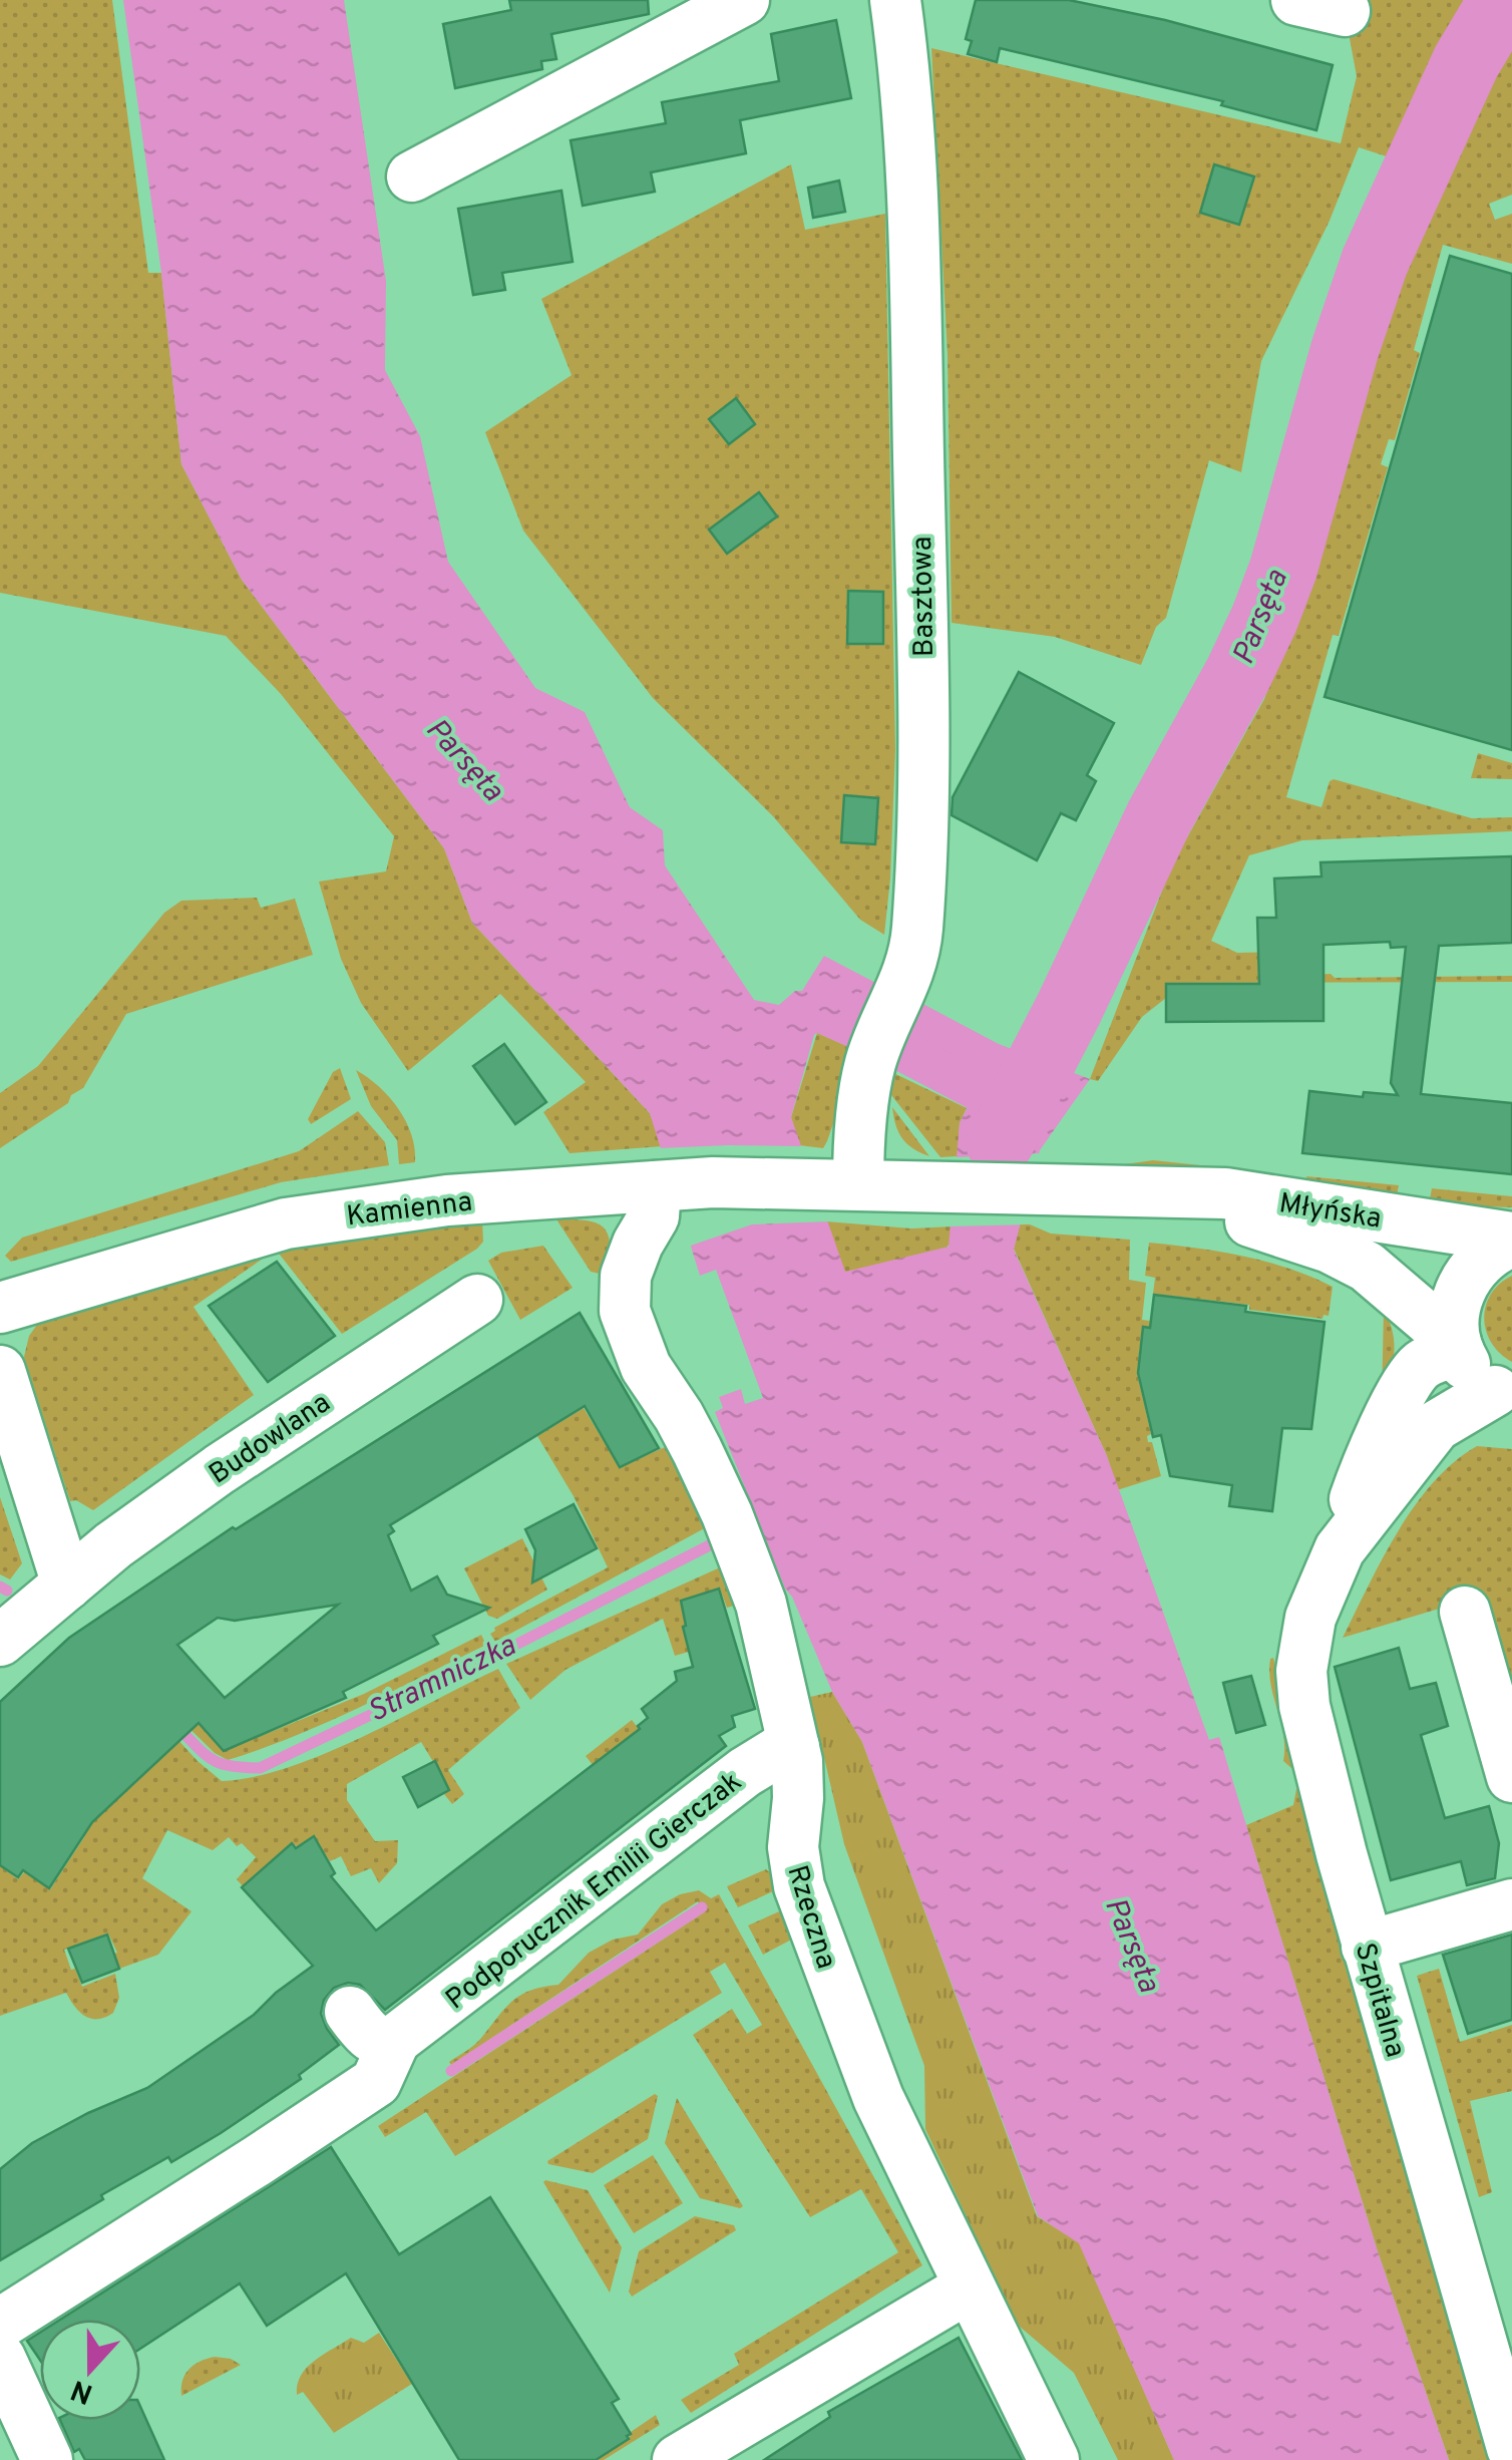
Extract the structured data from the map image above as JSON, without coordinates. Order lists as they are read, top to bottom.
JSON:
{
  "streets": {
    "street": [
      "Basztowa",
      "Kamienna",
      "Młyńska",
      "Budowlana",
      "Podporucznik Emilii Gierczak",
      "Rzeczna",
      "Szpitalna"
    ]
  },
  "crossings": [
    ["Basztowa", "Kamienna"],
    ["Basztowa", "Młyńska"],
    ["Kamienna", "Młyńska"],
    ["Kamienna", "Rzeczna"],
    ["Młyńska", "Szpitalna"],
    ["Podporucznik Emilii Gierczak", "Rzeczna"]
  ],
  "water": ["Parsęta", "Stramniczka"],
  "north": "bottom"
}
